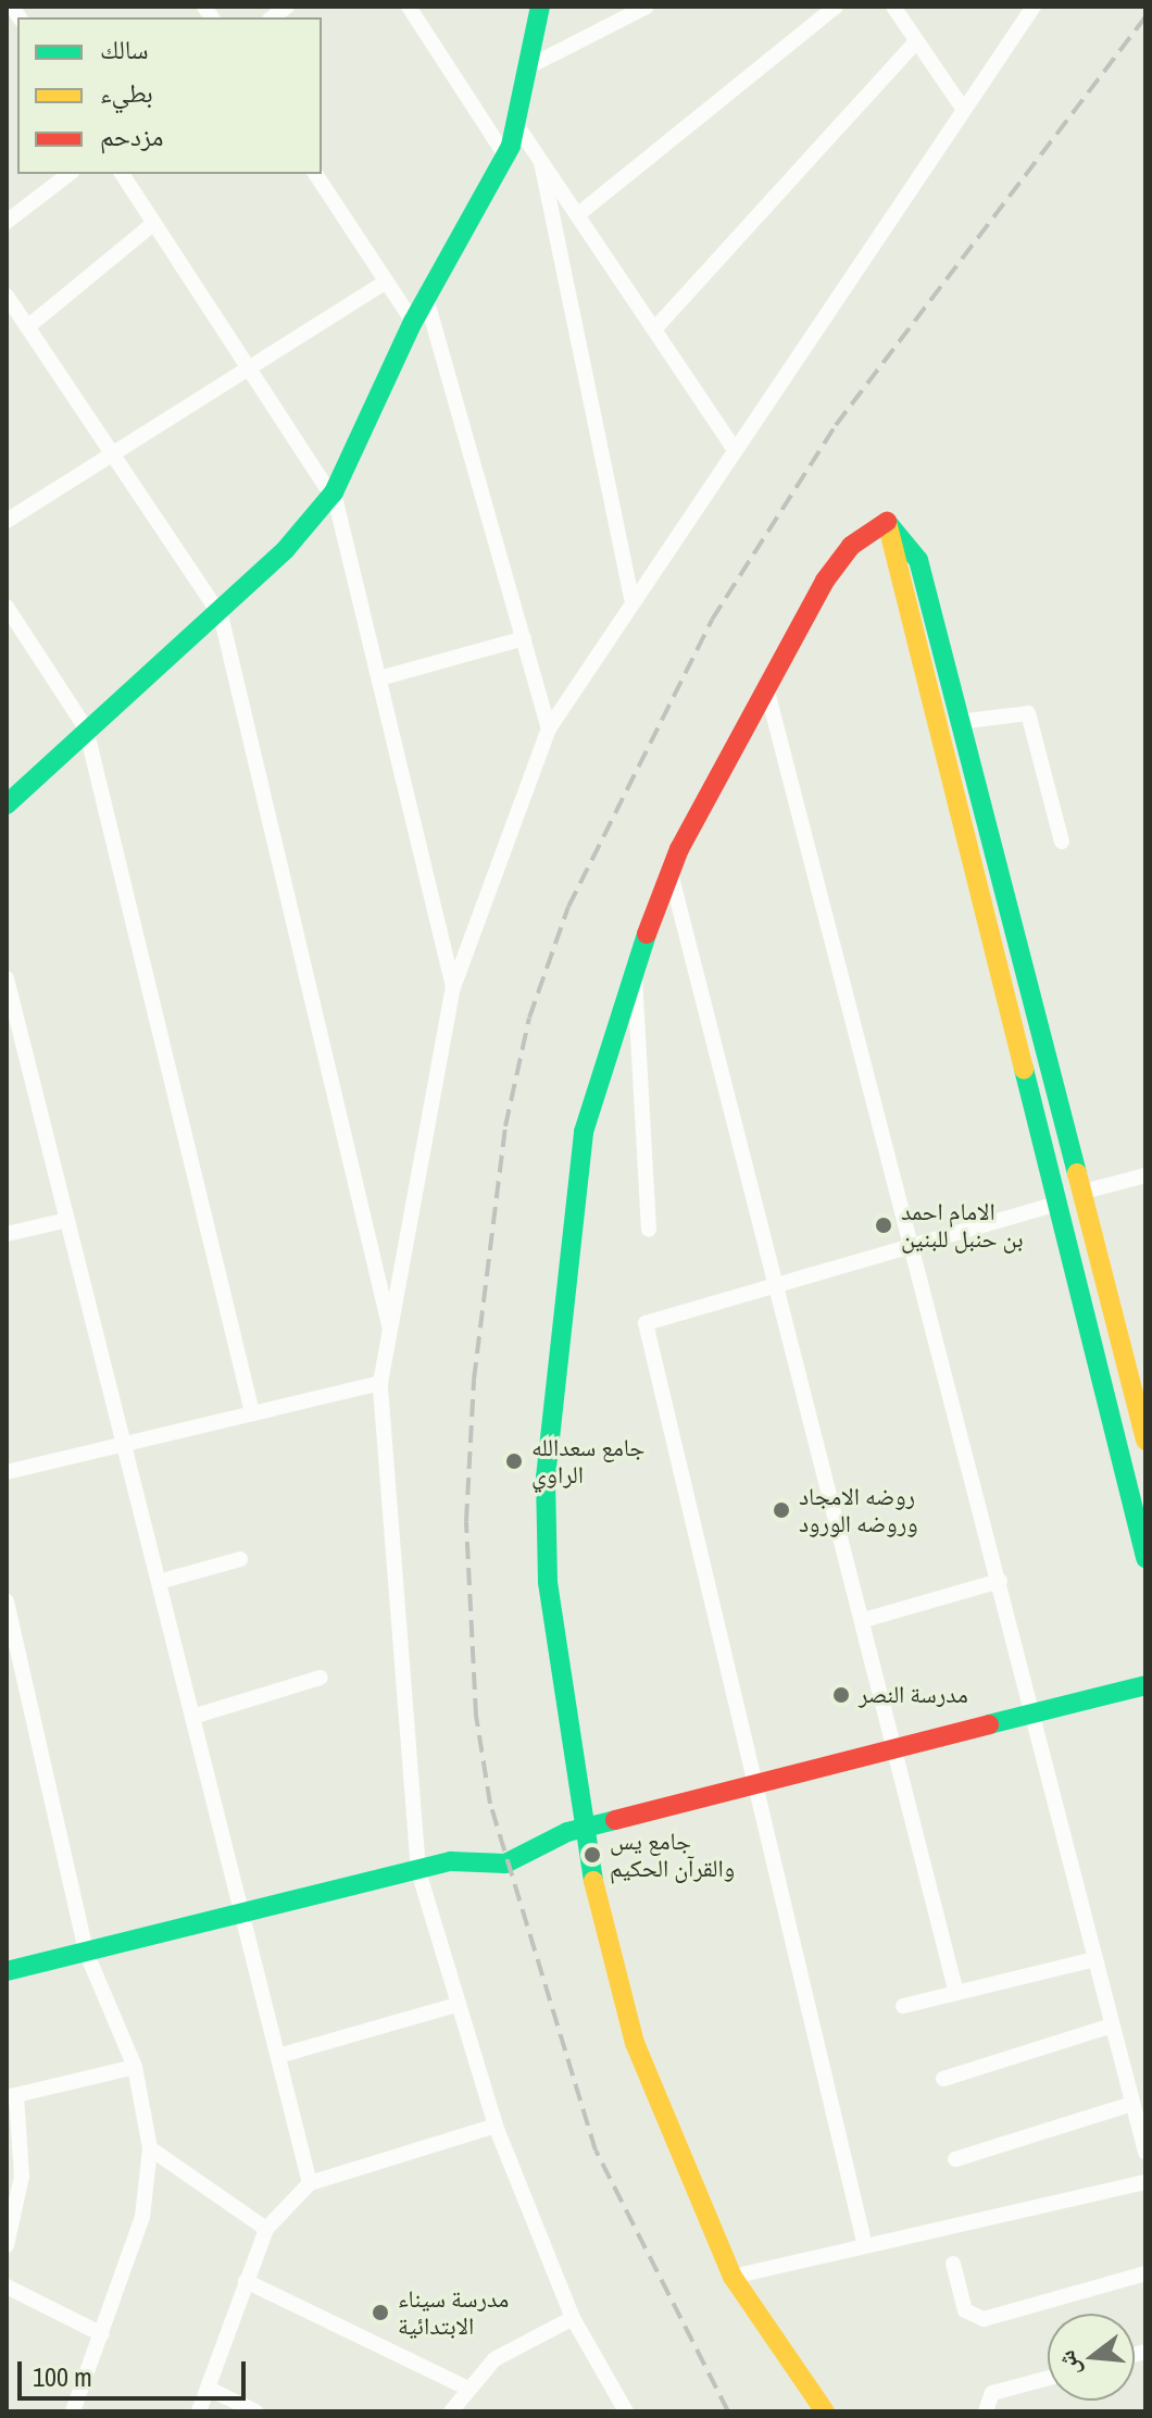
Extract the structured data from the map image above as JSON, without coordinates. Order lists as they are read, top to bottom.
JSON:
{
  "places": [
    "الامام احمد بن حنبل للبنين",
    "جامع سعدالله الراوي",
    "روضه الامجاد وروضه الورود",
    "مدرسة النصر",
    "جامع يس والقرآن الحكيم",
    "مدرسة سيناء الابتدائية"
  ],
  "legend": ["سالك", "بطيء", "مزدحم"],
  "scale_bar": "100 m",
  "north": "left"
}
